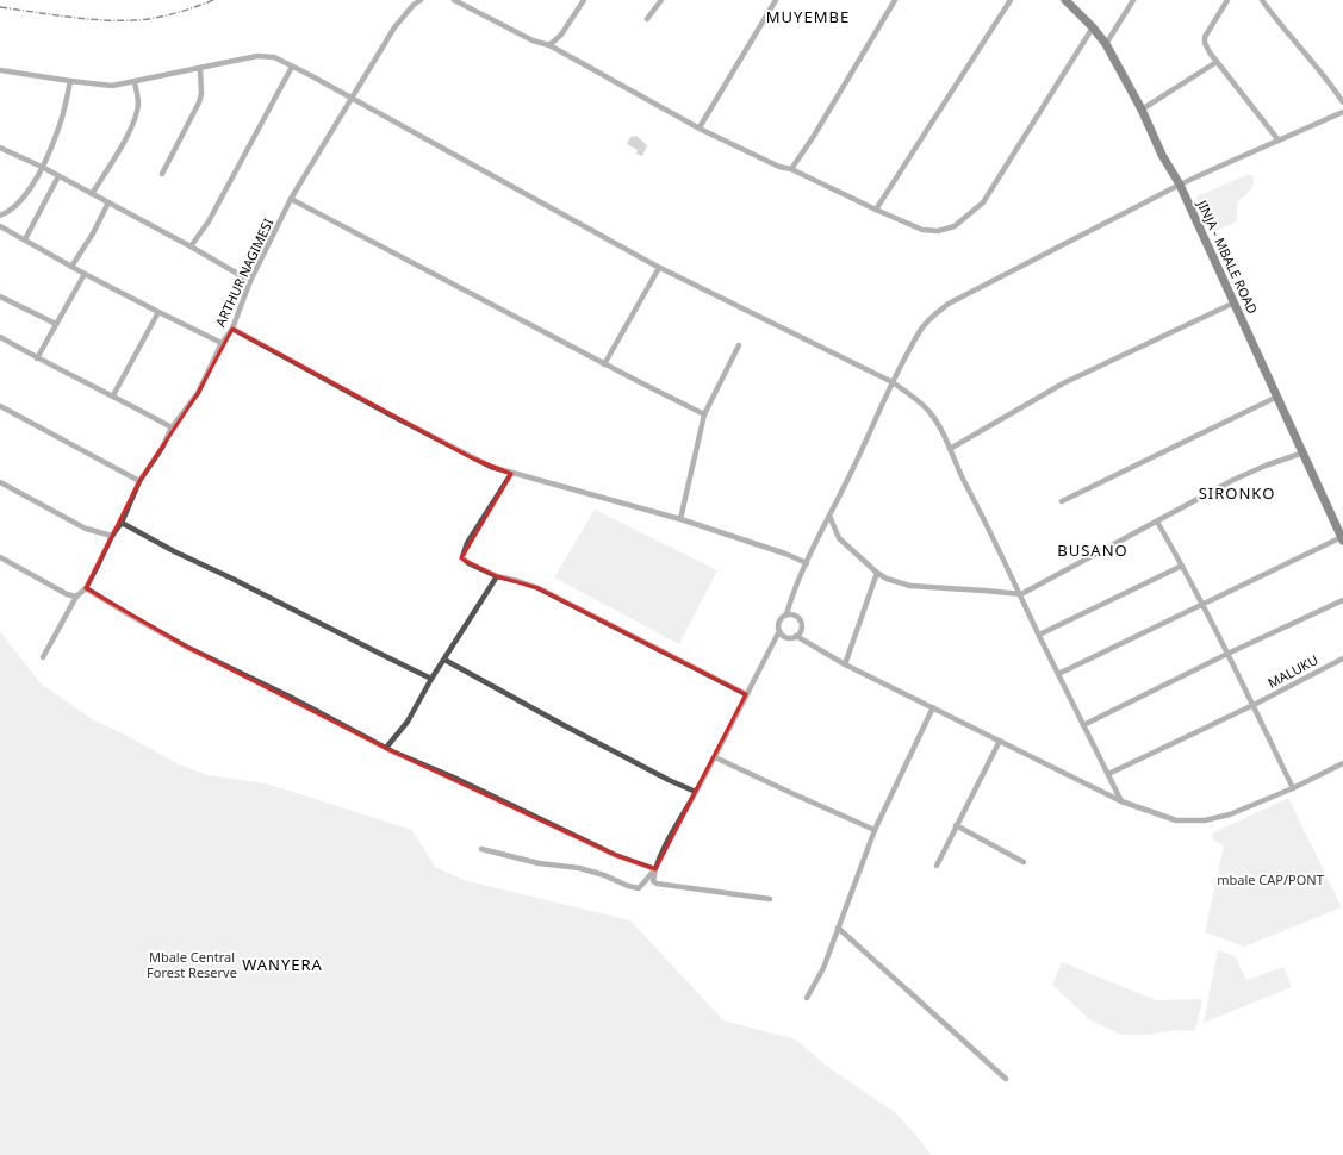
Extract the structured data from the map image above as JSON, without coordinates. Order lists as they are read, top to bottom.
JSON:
{
  "streets": {
    "main road": ["JINJA - MBALE ROAD"],
    "street": ["ARTHUR NAGIMESI", "MALUKU"]
  },
  "districts": [
    "MUYEMBE",
    "SIRONKO",
    "BUSANO",
    "WANYERA"
  ],
  "parks": ["mbale CAP/PONT", "Mbale Central Forest Reserve"]
}
